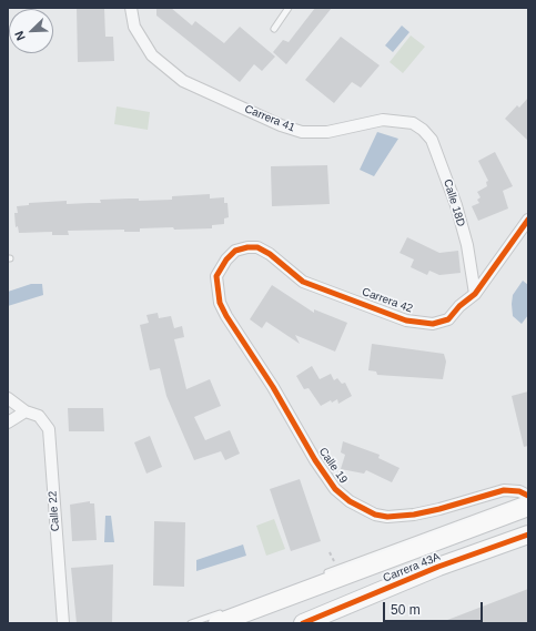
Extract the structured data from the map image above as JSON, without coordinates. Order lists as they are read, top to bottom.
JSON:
{
  "streets": {
    "main road": ["Carrera 43A"],
    "street": [
      "Carrera 41",
      "Calle 18D",
      "Carrera 42",
      "Calle 19",
      "Calle 22"
    ]
  },
  "crossings": [
    ["Carrera 41", "Calle 18D"],
    ["Calle 18D", "Carrera 42"],
    ["Carrera 42", "Calle 19"]
  ],
  "scale_bar": "50 m",
  "north": "bottom left"
}
